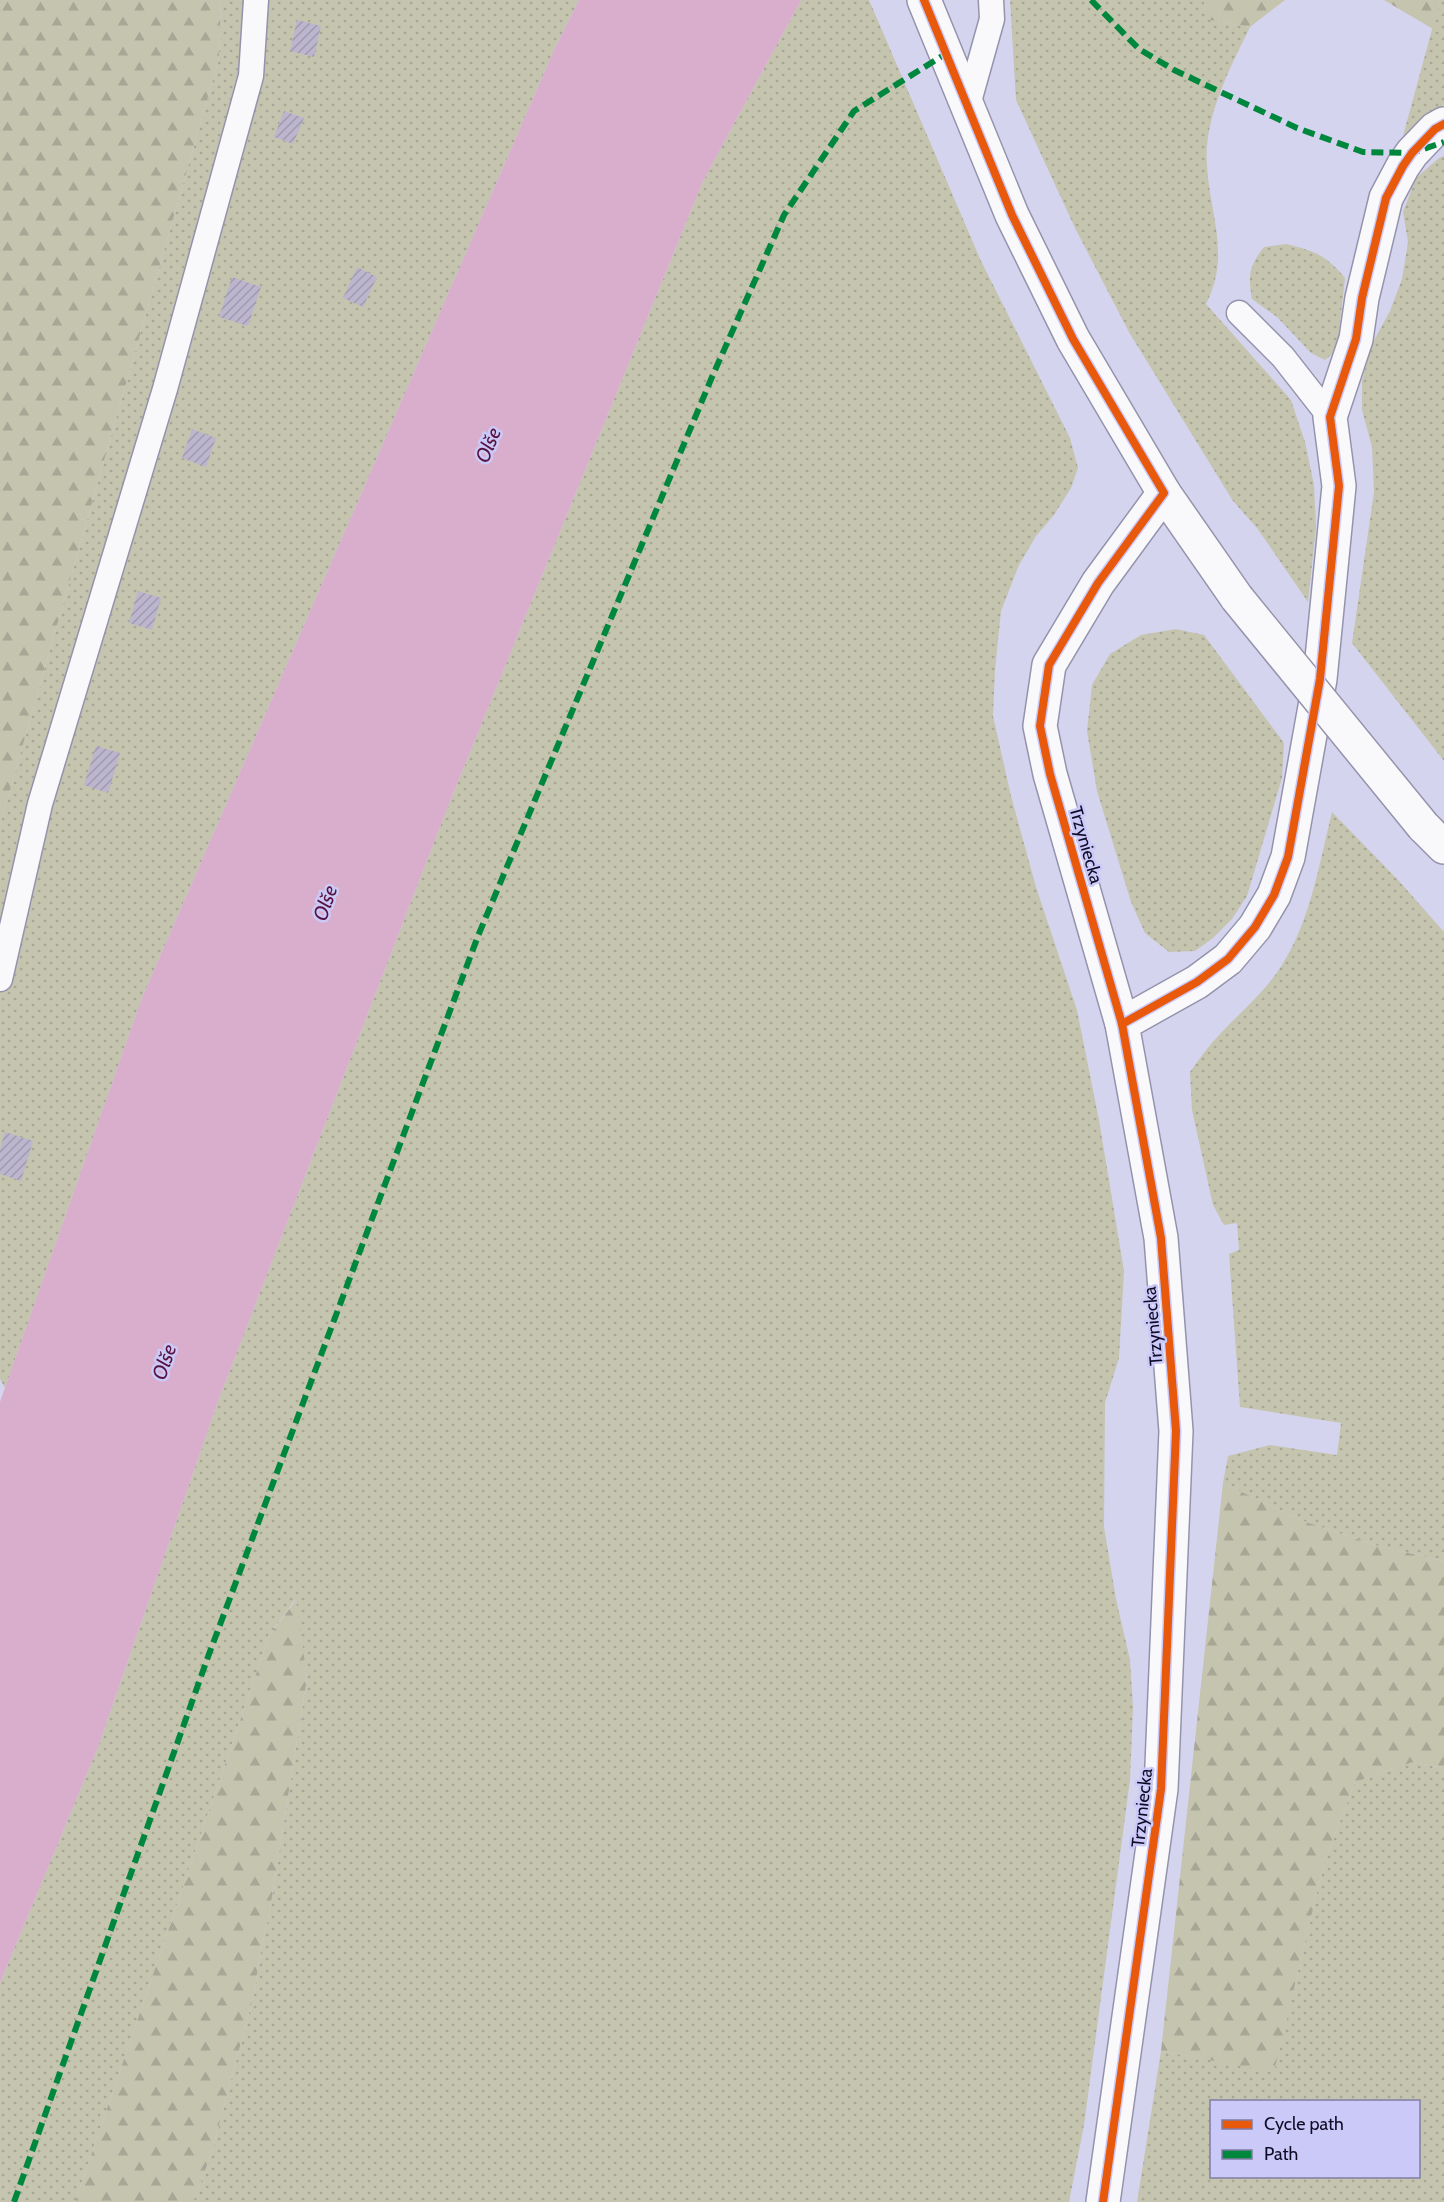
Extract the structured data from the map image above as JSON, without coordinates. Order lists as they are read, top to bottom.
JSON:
{
  "streets": {
    "street": ["Trzyniecka"]
  },
  "water": ["Olše"],
  "legend": ["Cycle path", "Path"]
}
